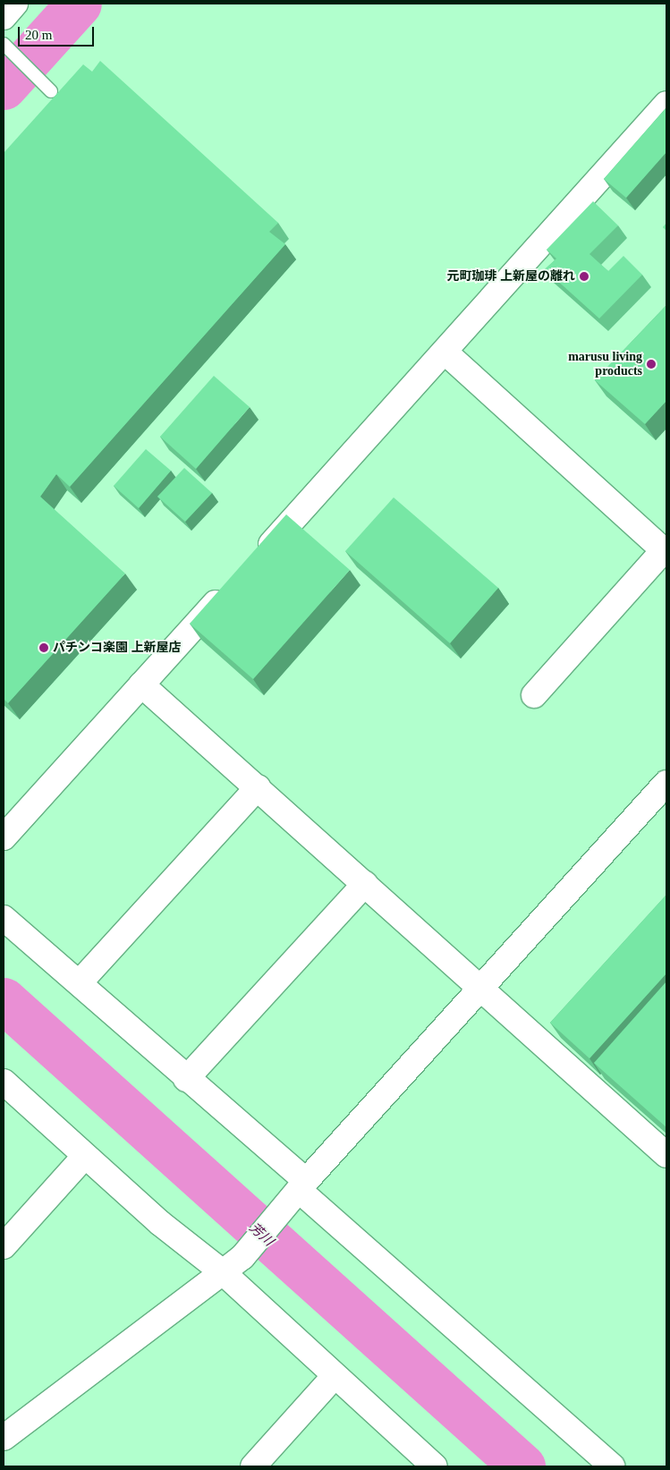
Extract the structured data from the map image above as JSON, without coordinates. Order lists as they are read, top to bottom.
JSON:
{
  "water": ["芳川"],
  "places": ["元町珈琲 上新屋の離れ", "marusu living products", "パチンコ楽園 上新屋店"],
  "scale_bar": "20 m"
}
